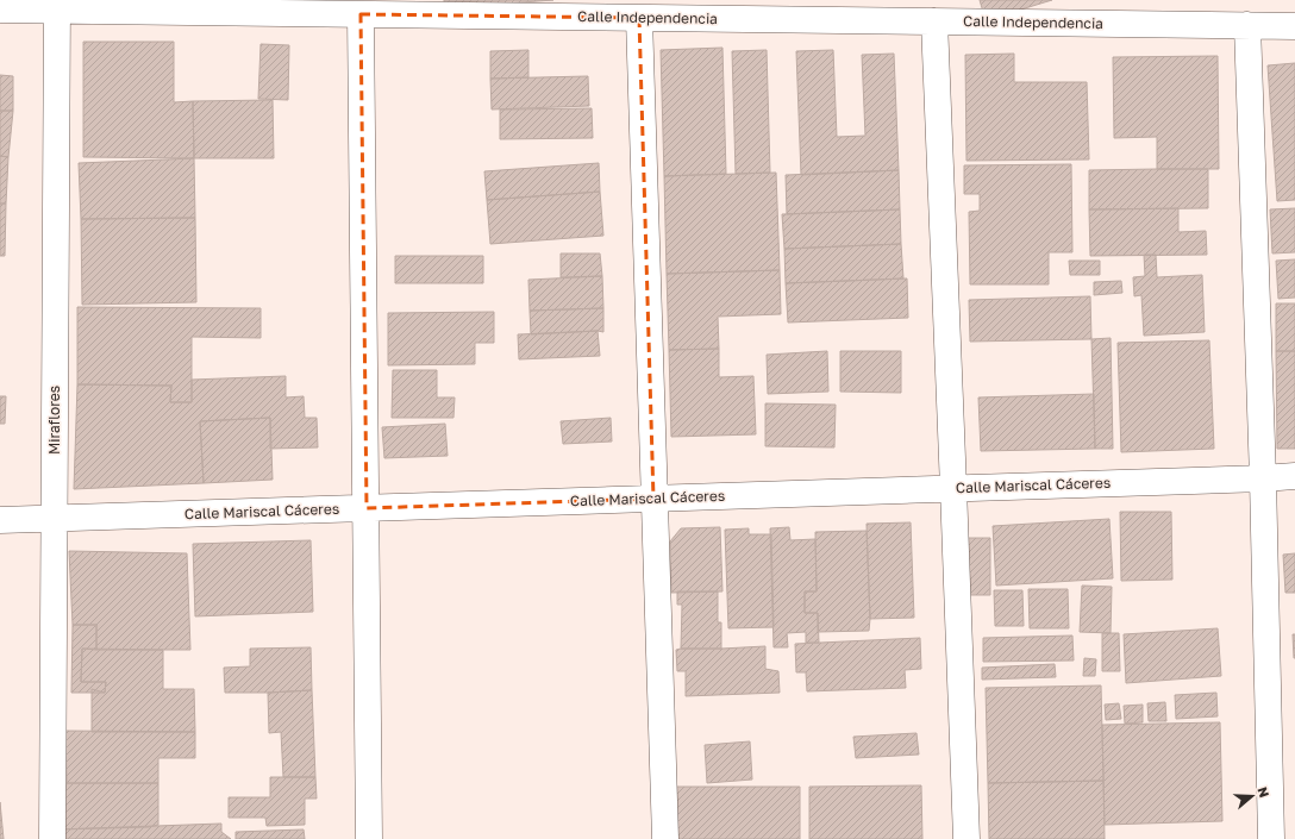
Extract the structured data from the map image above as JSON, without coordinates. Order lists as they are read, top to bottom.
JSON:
{
  "streets": {
    "street": ["Calle Independencia", "Miraflores", "Calle Mariscal Cáceres"]
  },
  "crossings": [
    ["Calle Independencia", "Miraflores"],
    ["Miraflores", "Calle Mariscal Cáceres"]
  ],
  "north": "right"
}
